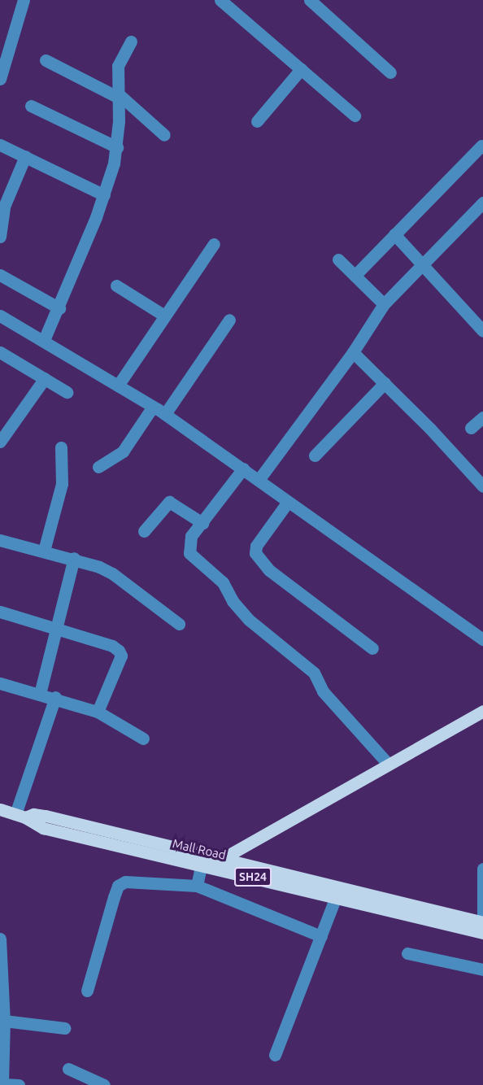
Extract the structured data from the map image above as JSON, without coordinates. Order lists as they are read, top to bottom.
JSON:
{
  "streets": {
    "main road": ["Mall Road", "SH24"]
  }
}
